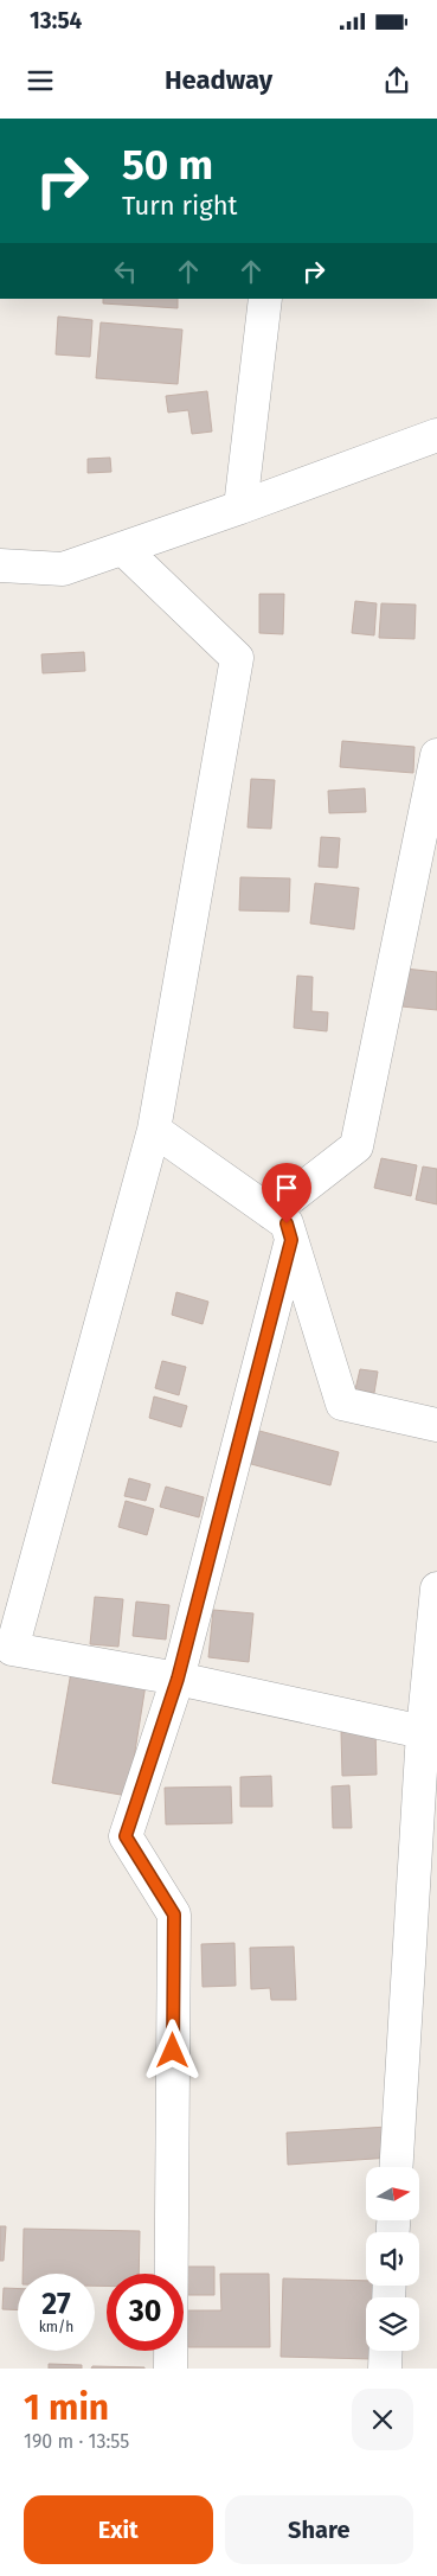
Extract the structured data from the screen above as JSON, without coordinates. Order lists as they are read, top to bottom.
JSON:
{
  "north": "right",
  "page": {
    "status": "13:54",
    "header": "Headway",
    "turn": ["50 m", "Turn right"],
    "speed": "27 km/h",
    "limit": "30",
    "heading": ["1 min", "190 m · 13:55"],
    "buttons": ["Exit", "Share"]
  }
}
